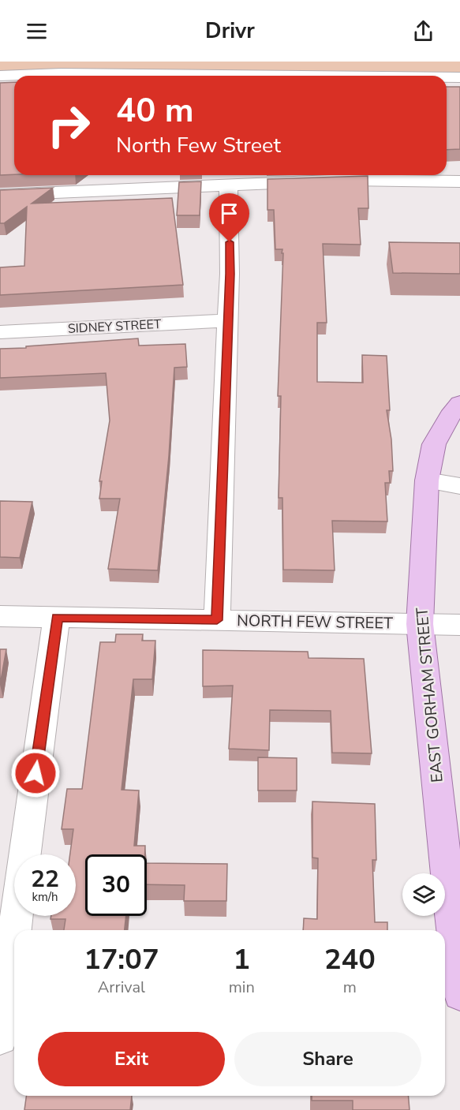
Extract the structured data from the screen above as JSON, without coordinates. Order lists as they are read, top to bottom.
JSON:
{
  "streets": {
    "main road": ["EAST GORHAM STREET"],
    "street": ["SIDNEY STREET", "NORTH FEW STREET"]
  },
  "crossings": [
    ["NORTH FEW STREET", "EAST GORHAM STREET"]
  ],
  "page": {
    "header": "Drivr",
    "turn": ["40 m", "North Few Street"],
    "speed": "22 km/h",
    "limit": "30",
    "eta": [
      "17:07",
      "Arrival",
      "1",
      "min",
      "240",
      "m"
    ],
    "buttons": ["Exit", "Share"]
  }
}
